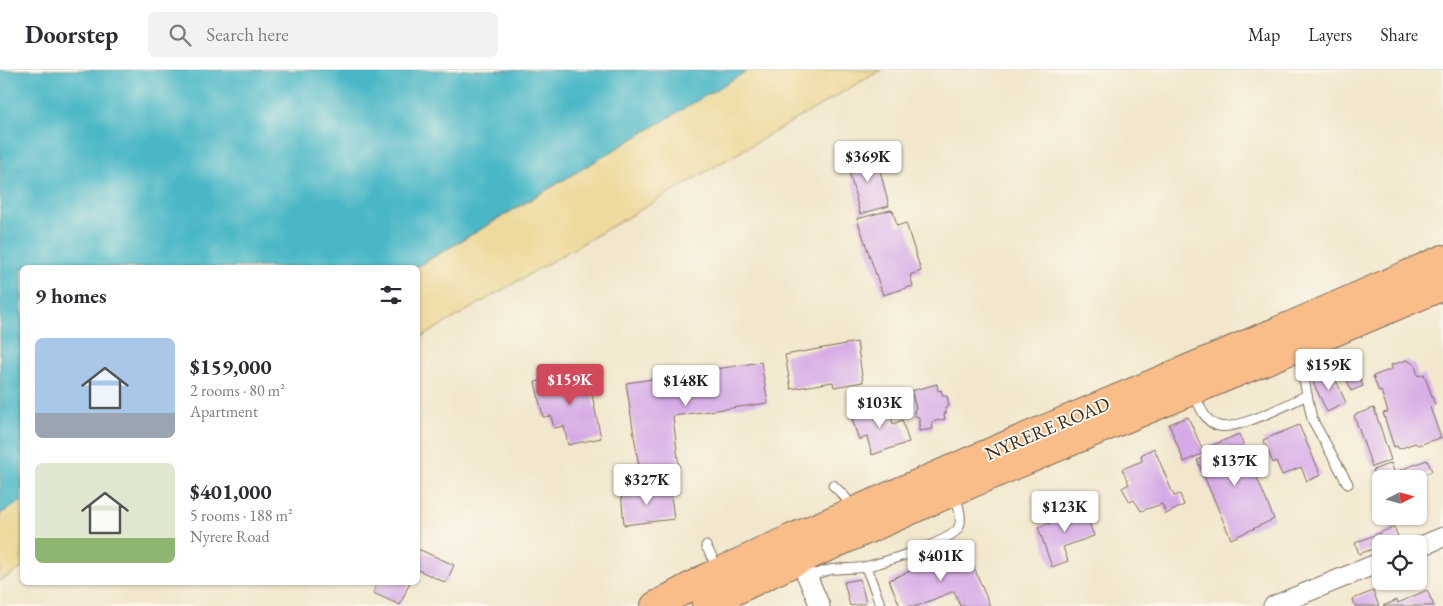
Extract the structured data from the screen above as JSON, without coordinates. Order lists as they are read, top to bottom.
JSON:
{
  "streets": {
    "main road": ["NYRERE ROAD"]
  },
  "north": "right",
  "page": {
    "header": "Doorstep",
    "search": "Search here",
    "nav": ["Map", "Layers", "Share"],
    "price": [
      "$369K",
      "$159K",
      "$159K",
      "$148K",
      "$103K",
      "$137K",
      "$327K",
      "$123K",
      "$401K"
    ],
    "heading": "9 homes",
    "list": [
      {
        "name": "$159,000",
        "note": "2 rooms · 80 m² · Apartment"
      },
      {
        "name": "$401,000",
        "note": "5 rooms · 188 m² · Nyrere Road"
      }
    ]
  }
}
